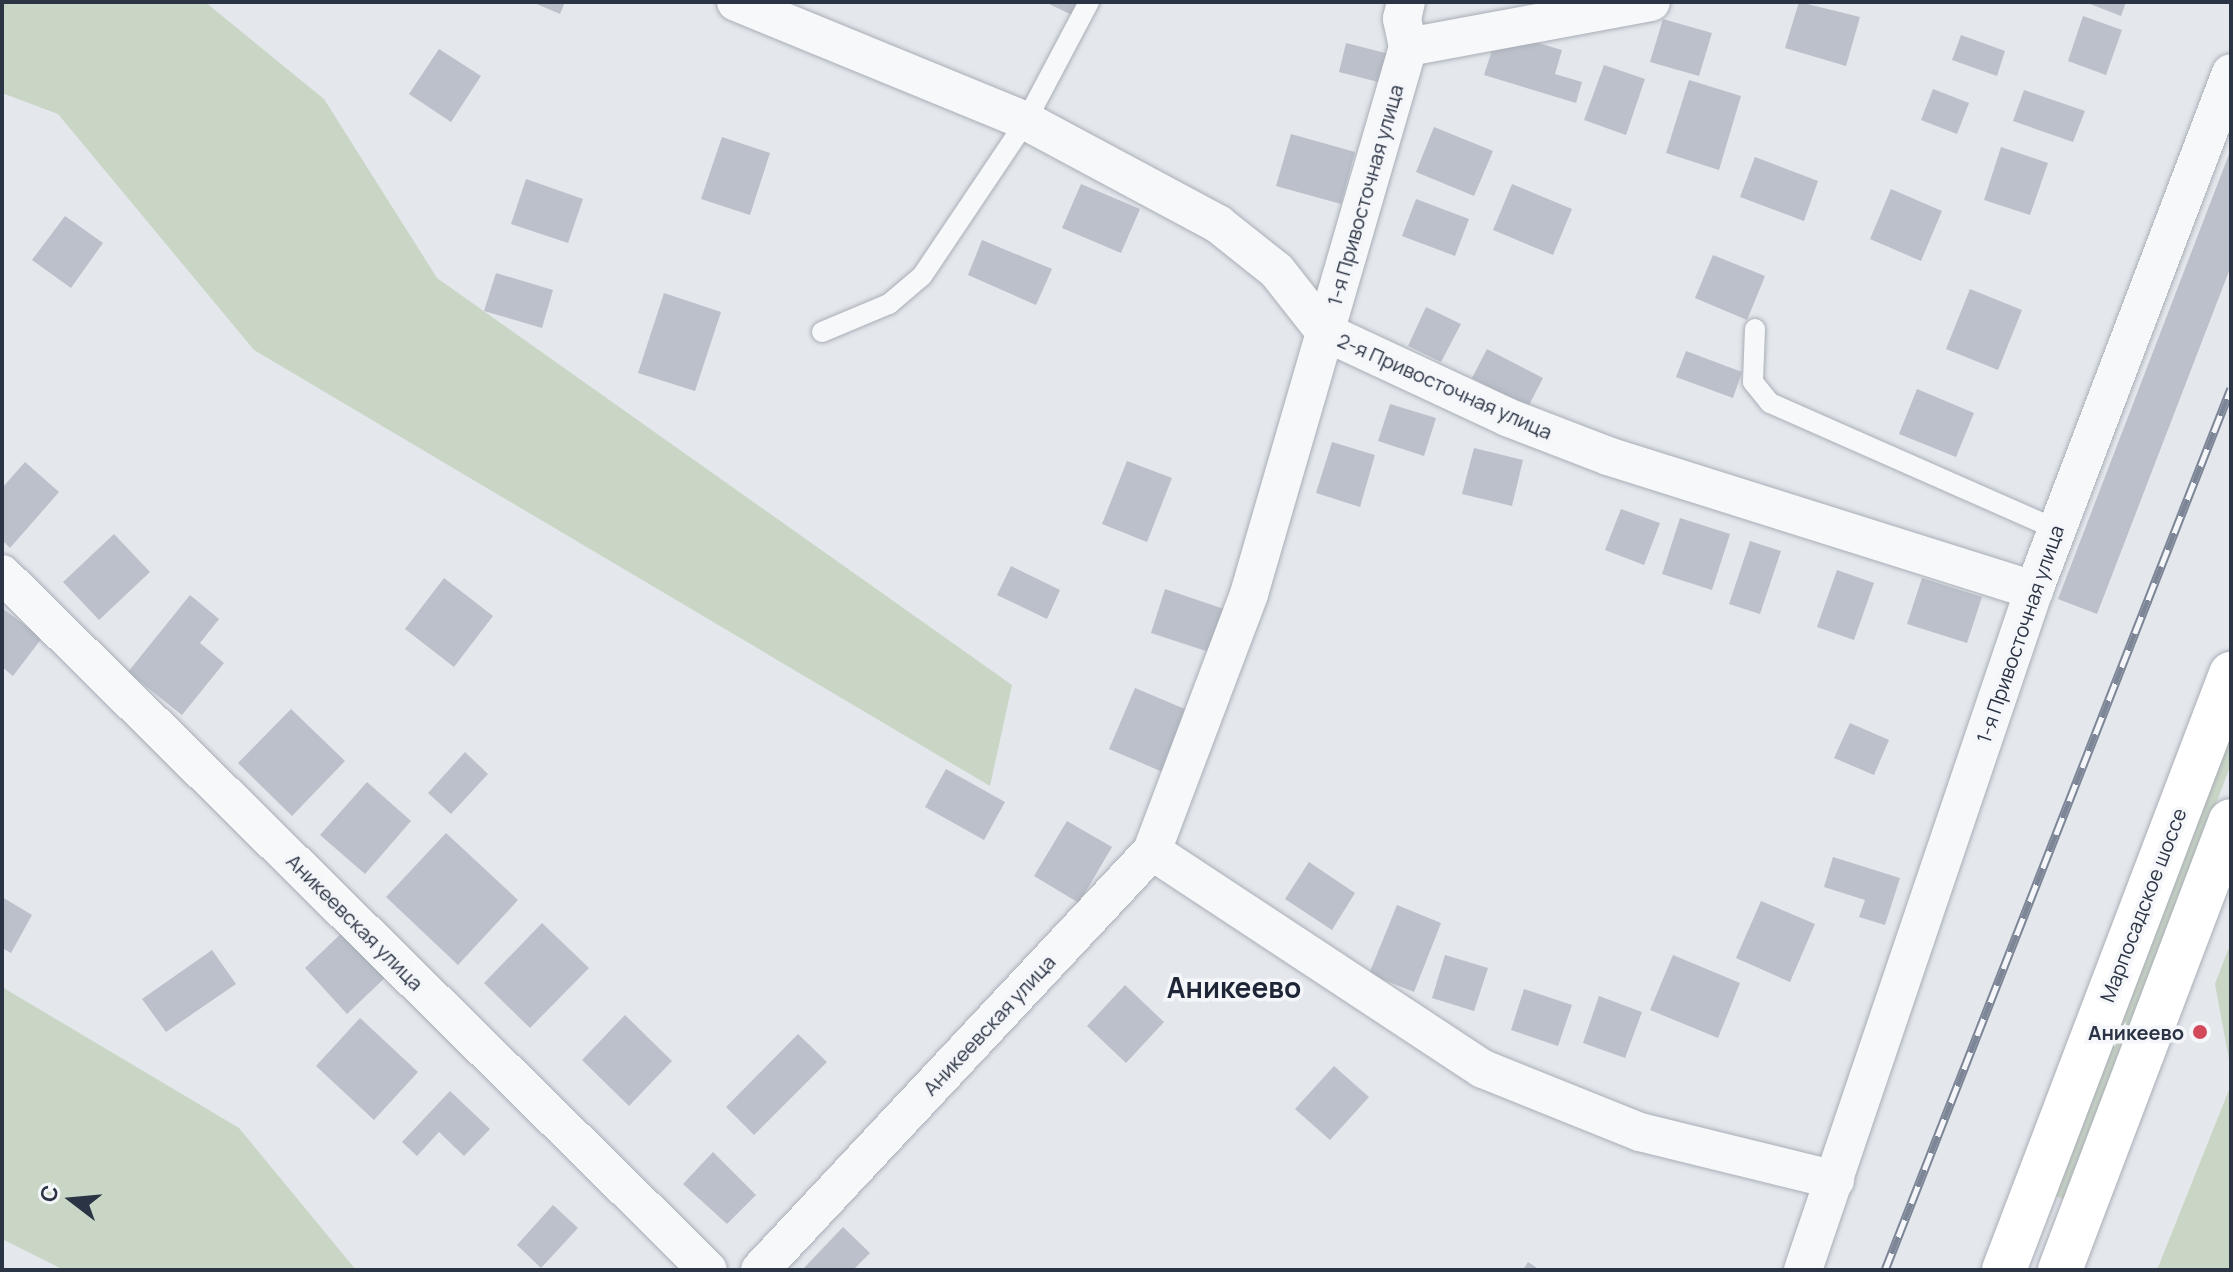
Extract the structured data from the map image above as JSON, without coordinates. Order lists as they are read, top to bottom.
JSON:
{
  "streets": {
    "main road": ["Марпосадское шоссе"],
    "street": ["1-я Привосточная улица", "2-я Привосточная улица", "Аникеевская улица"]
  },
  "crossings": [
    ["1-я Привосточная улица", "2-я Привосточная улица"],
    ["1-я Привосточная улица", "Аникеевская улица"]
  ],
  "districts": ["Аникеево"],
  "places": ["Аникеево"],
  "north": "left"
}
